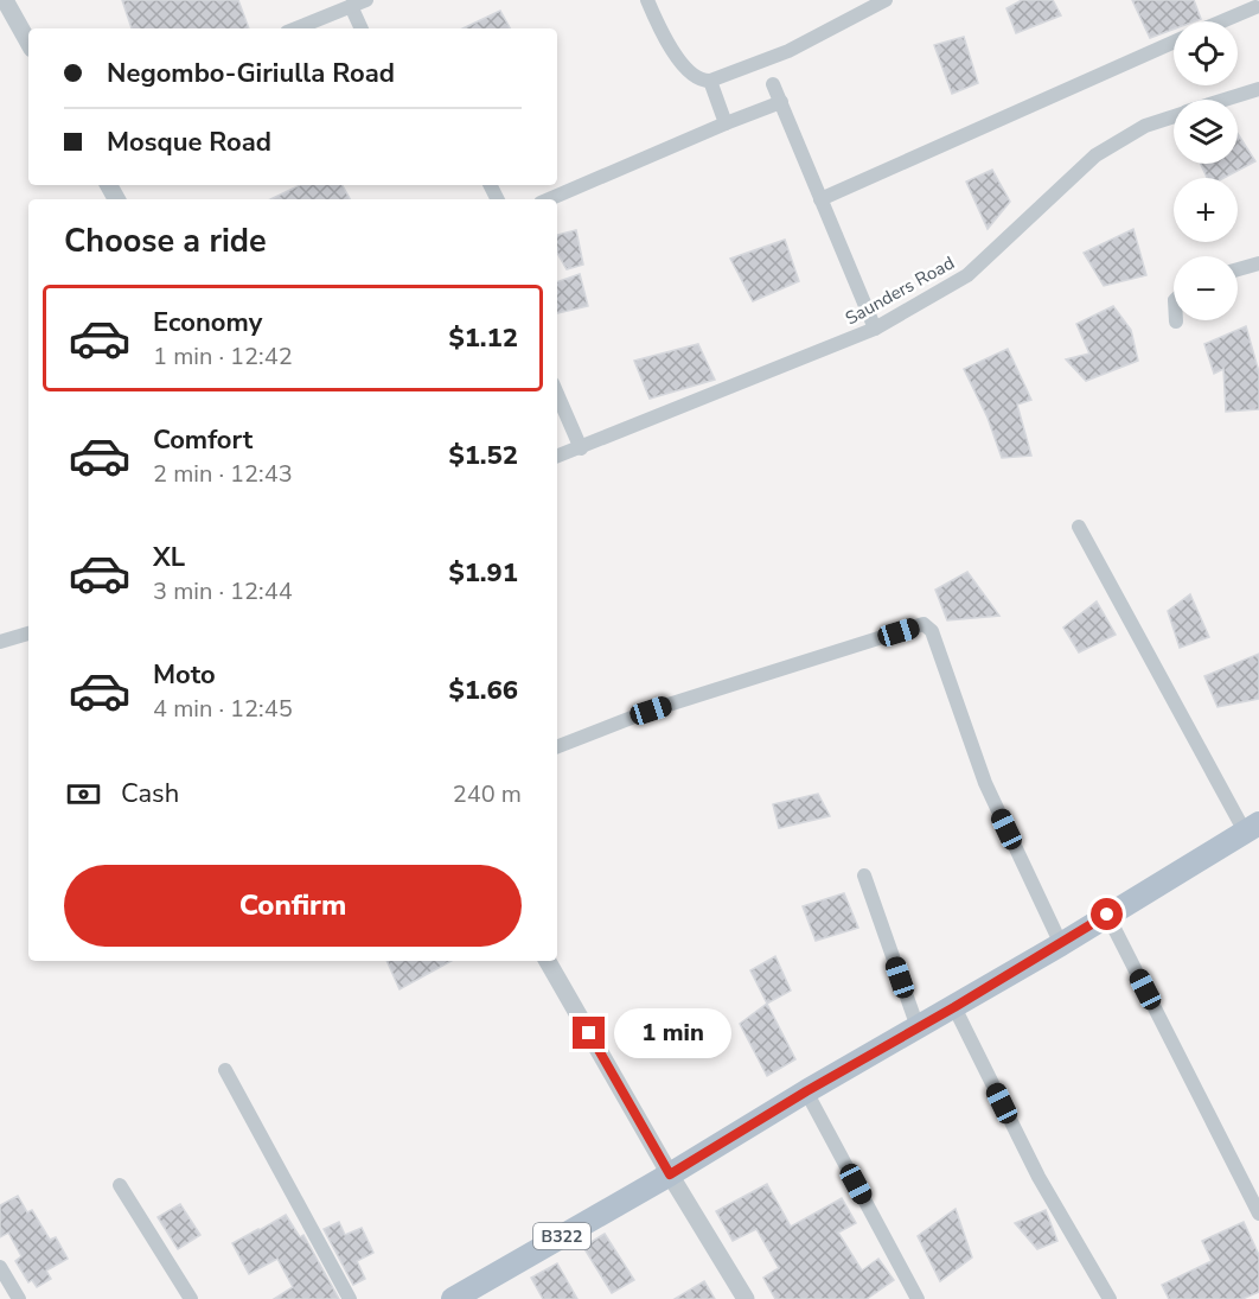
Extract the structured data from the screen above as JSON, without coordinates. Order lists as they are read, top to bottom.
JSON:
{
  "streets": {
    "main road": ["B322"],
    "street": ["Saunders Road"]
  },
  "page": {
    "map_buttons": ["+", "−"],
    "banner": ["Negombo-Giriulla Road", "Mosque Road"],
    "heading": "Choose a ride",
    "list": [
      {
        "name": "Economy",
        "note": "1 min · 12:42",
        "value": "$1.12"
      },
      {
        "name": "Comfort",
        "note": "2 min · 12:43",
        "value": "$1.52"
      },
      {
        "name": "XL",
        "note": "3 min · 12:44",
        "value": "$1.91"
      },
      {
        "name": "Moto",
        "note": "4 min · 12:45",
        "value": "$1.66"
      }
    ],
    "pay": ["Cash", "240 m"],
    "buttons": "Confirm",
    "bubble": "1 min"
  }
}
